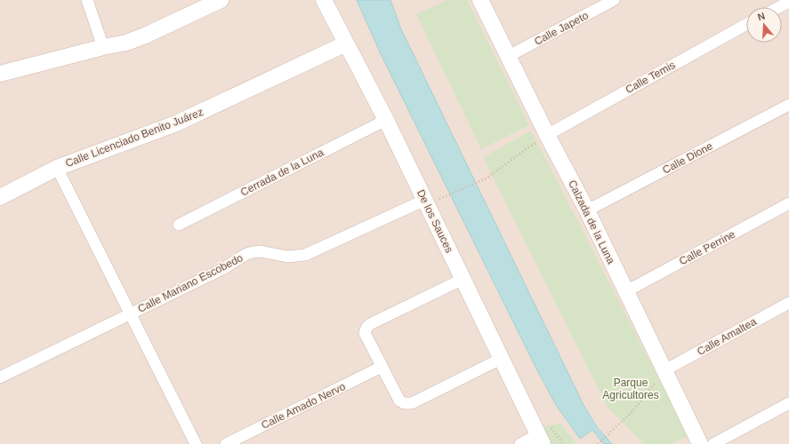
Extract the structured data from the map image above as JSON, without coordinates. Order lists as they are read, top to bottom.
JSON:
{
  "streets": {
    "main road": ["Calle Licenciado Benito Juárez", "De los Sauces", "Calzada de la Luna"],
    "street": [
      "Calle Japeto",
      "Calle Temis",
      "Calle Dione",
      "Cerrada de la Luna",
      "Calle Perrine",
      "Calle Mariano Escobedo",
      "Calle Amaltea",
      "Calle Amado Nervo"
    ]
  },
  "crossings": [
    ["Calle Japeto", "Calzada de la Luna"],
    ["Calle Temis", "Calzada de la Luna"],
    ["Calle Licenciado Benito Juárez", "De los Sauces"],
    ["Calle Dione", "Calzada de la Luna"],
    ["Cerrada de la Luna", "De los Sauces"],
    ["De los Sauces", "Calle Mariano Escobedo"],
    ["Calzada de la Luna", "Calle Perrine"],
    ["Calzada de la Luna", "Calle Amaltea"]
  ],
  "parks": ["Parque Agricultores"],
  "north": "top"
}
